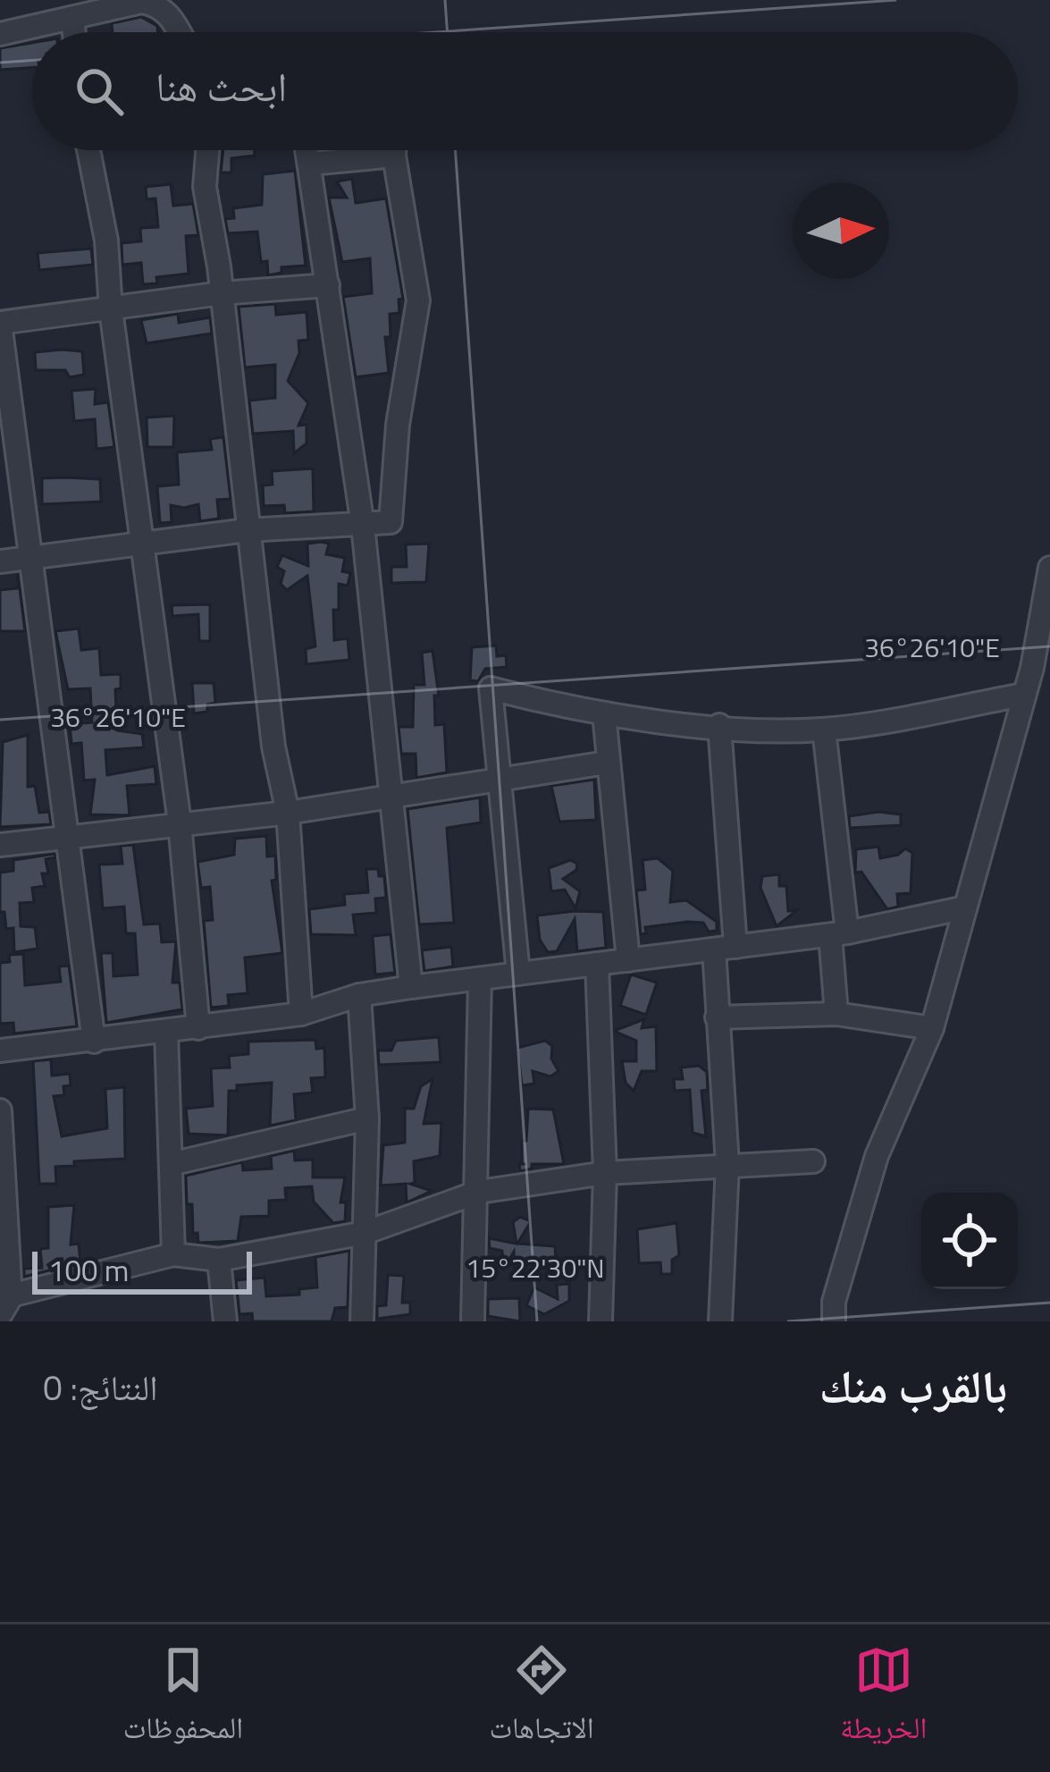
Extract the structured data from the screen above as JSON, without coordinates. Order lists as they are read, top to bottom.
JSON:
{
  "scale_bar": "100 m",
  "north": "right",
  "page": {
    "search": "ابحث هنا",
    "scale": "100 m",
    "heading": ["بالقرب منك", "النتائج: 0"],
    "nav": ["الخريطة", "الاتجاهات", "المحفوظات"]
  },
  "coordinates": ["36°26'10\"E", "15°22'30\"N"]
}
